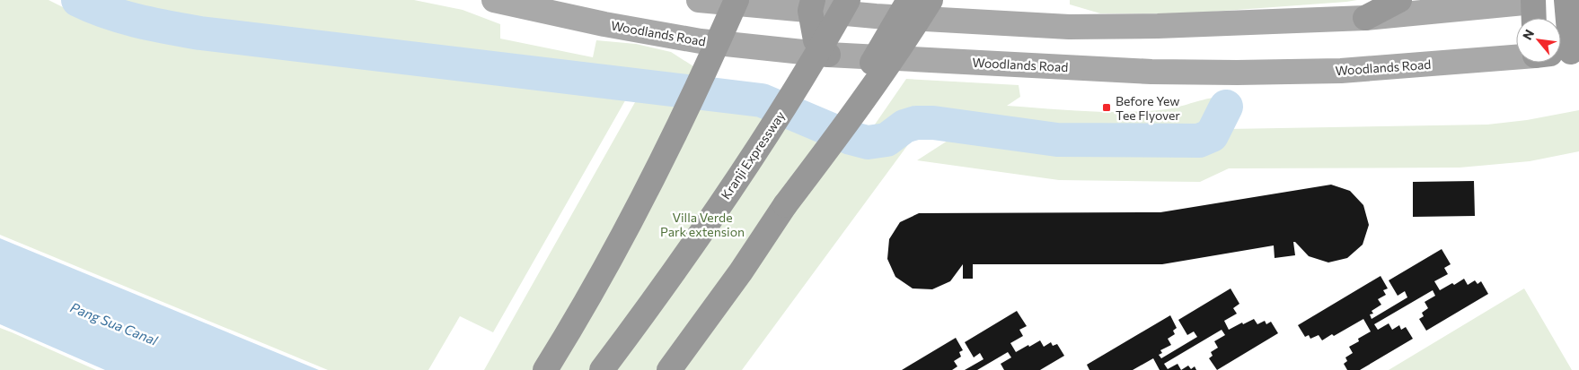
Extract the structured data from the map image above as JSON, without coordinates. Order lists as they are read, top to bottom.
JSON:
{
  "streets": {
    "highway": ["Kranji Expressway"],
    "main road": ["Woodlands Road"]
  },
  "water": ["Pang Sua Canal"],
  "parks": ["Villa Verde Park extension"],
  "places": {
    "transit": ["Before Yew Tee Flyover"]
  },
  "north": "top left"
}
